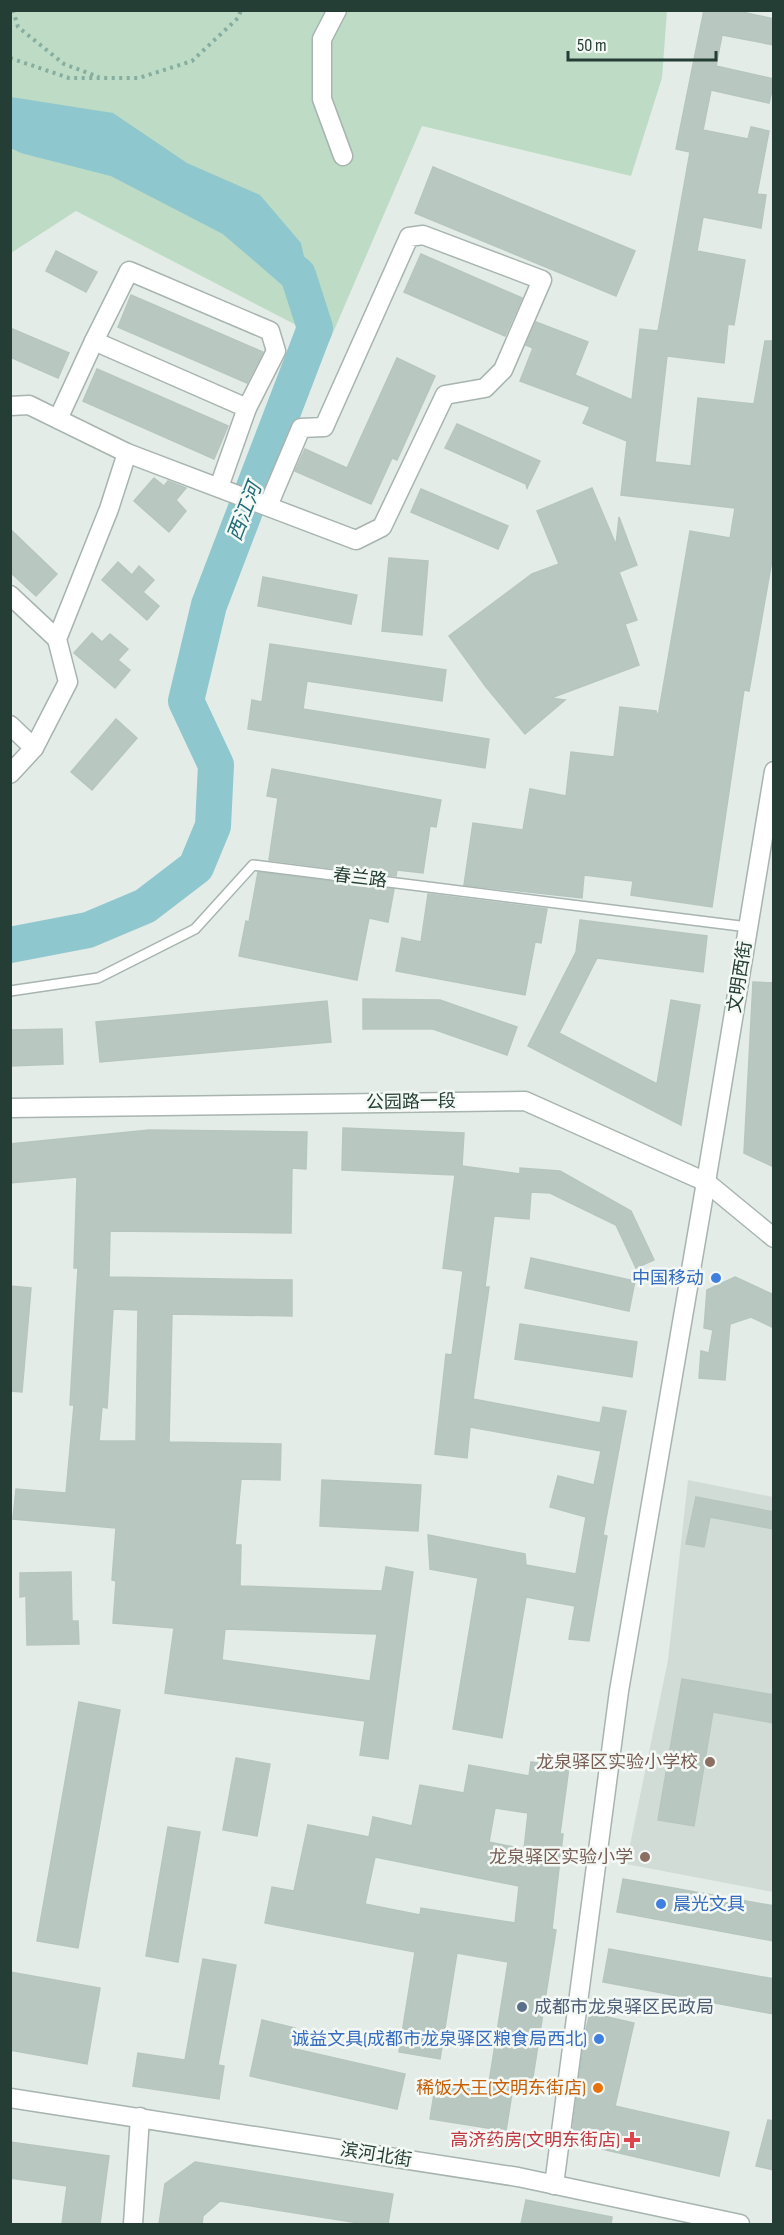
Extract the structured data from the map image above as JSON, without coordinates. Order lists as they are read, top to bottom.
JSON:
{
  "streets": {
    "street": ["文明西街", "公园路一段", "滨河北街"],
    "lane": ["春兰路"]
  },
  "crossings": [
    ["春兰路", "文明西街"],
    ["文明西街", "公园路一段"],
    ["文明西街", "滨河北街"]
  ],
  "water": ["西江河"],
  "places": {
    "other": [
      "中国移动",
      "龙泉驿区实验小学校",
      "龙泉驿区实验小学",
      "晨光文具",
      "成都市龙泉驿区民政局",
      "诚益文具(成都市龙泉驿区粮食局西北)",
      "稀饭大王(文明东街店)"
    ],
    "health": ["高济药房(文明东街店)"]
  },
  "scale_bar": "50 m"
}
